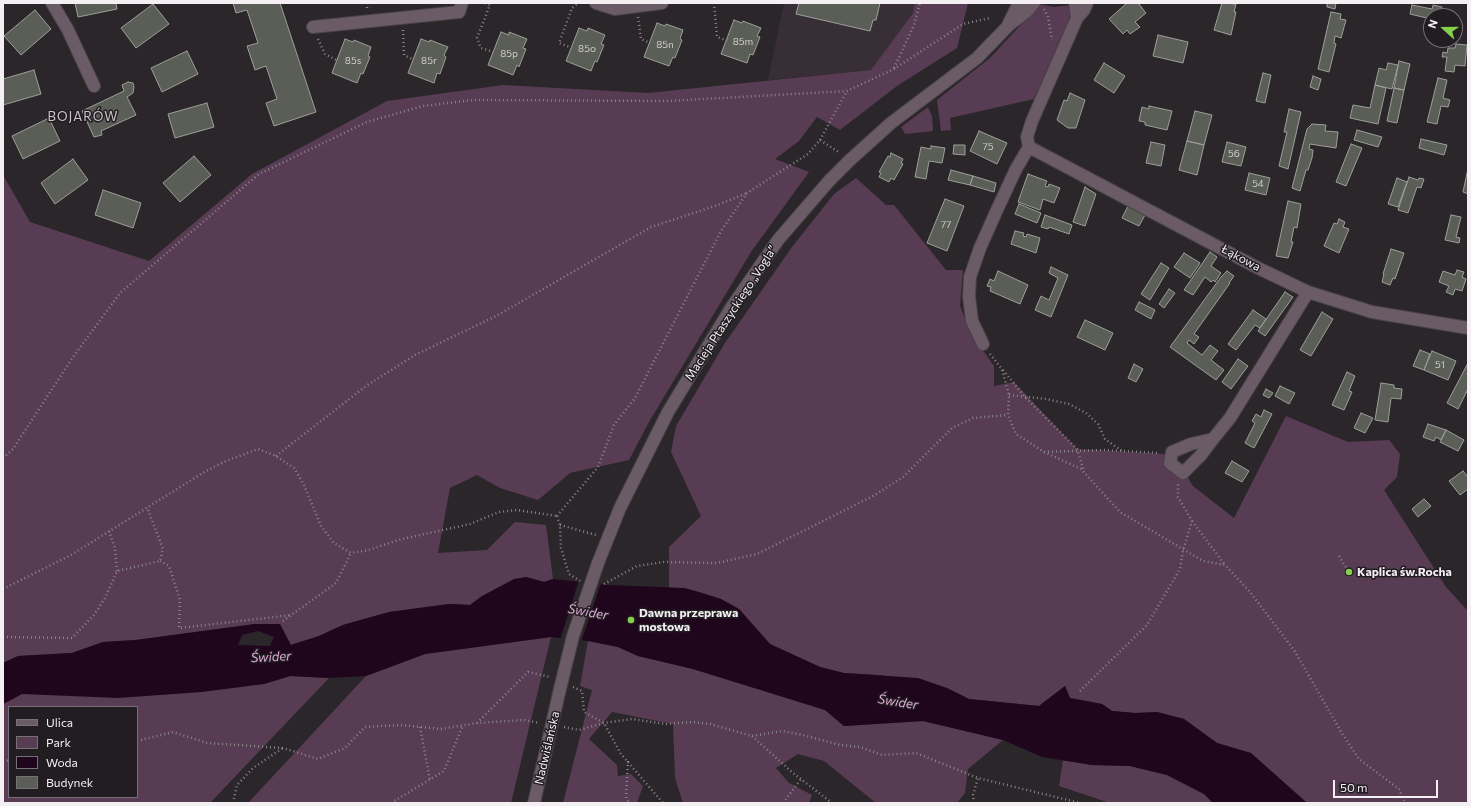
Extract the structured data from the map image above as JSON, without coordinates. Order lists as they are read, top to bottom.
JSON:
{
  "streets": {
    "street": ["Łąkowa", "Macieja Ptaszyckiego „Vogla”", "Nadwiślańska"]
  },
  "crossings": [
    ["Macieja Ptaszyckiego „Vogla”", "Nadwiślańska"]
  ],
  "districts": ["BOJARÓW"],
  "water": ["Świder"],
  "places": ["Kaplica św.Rocha", "Dawna przeprawa mostowa"],
  "house_numbers": [
    "85m",
    "85n",
    "85o",
    "85p",
    "85s",
    "85r",
    "75",
    "56",
    "54",
    "77",
    "51"
  ],
  "legend": [
    "Ulica",
    "Park",
    "Woda",
    "Budynek"
  ],
  "scale_bar": "50 m",
  "north": "left"
}
